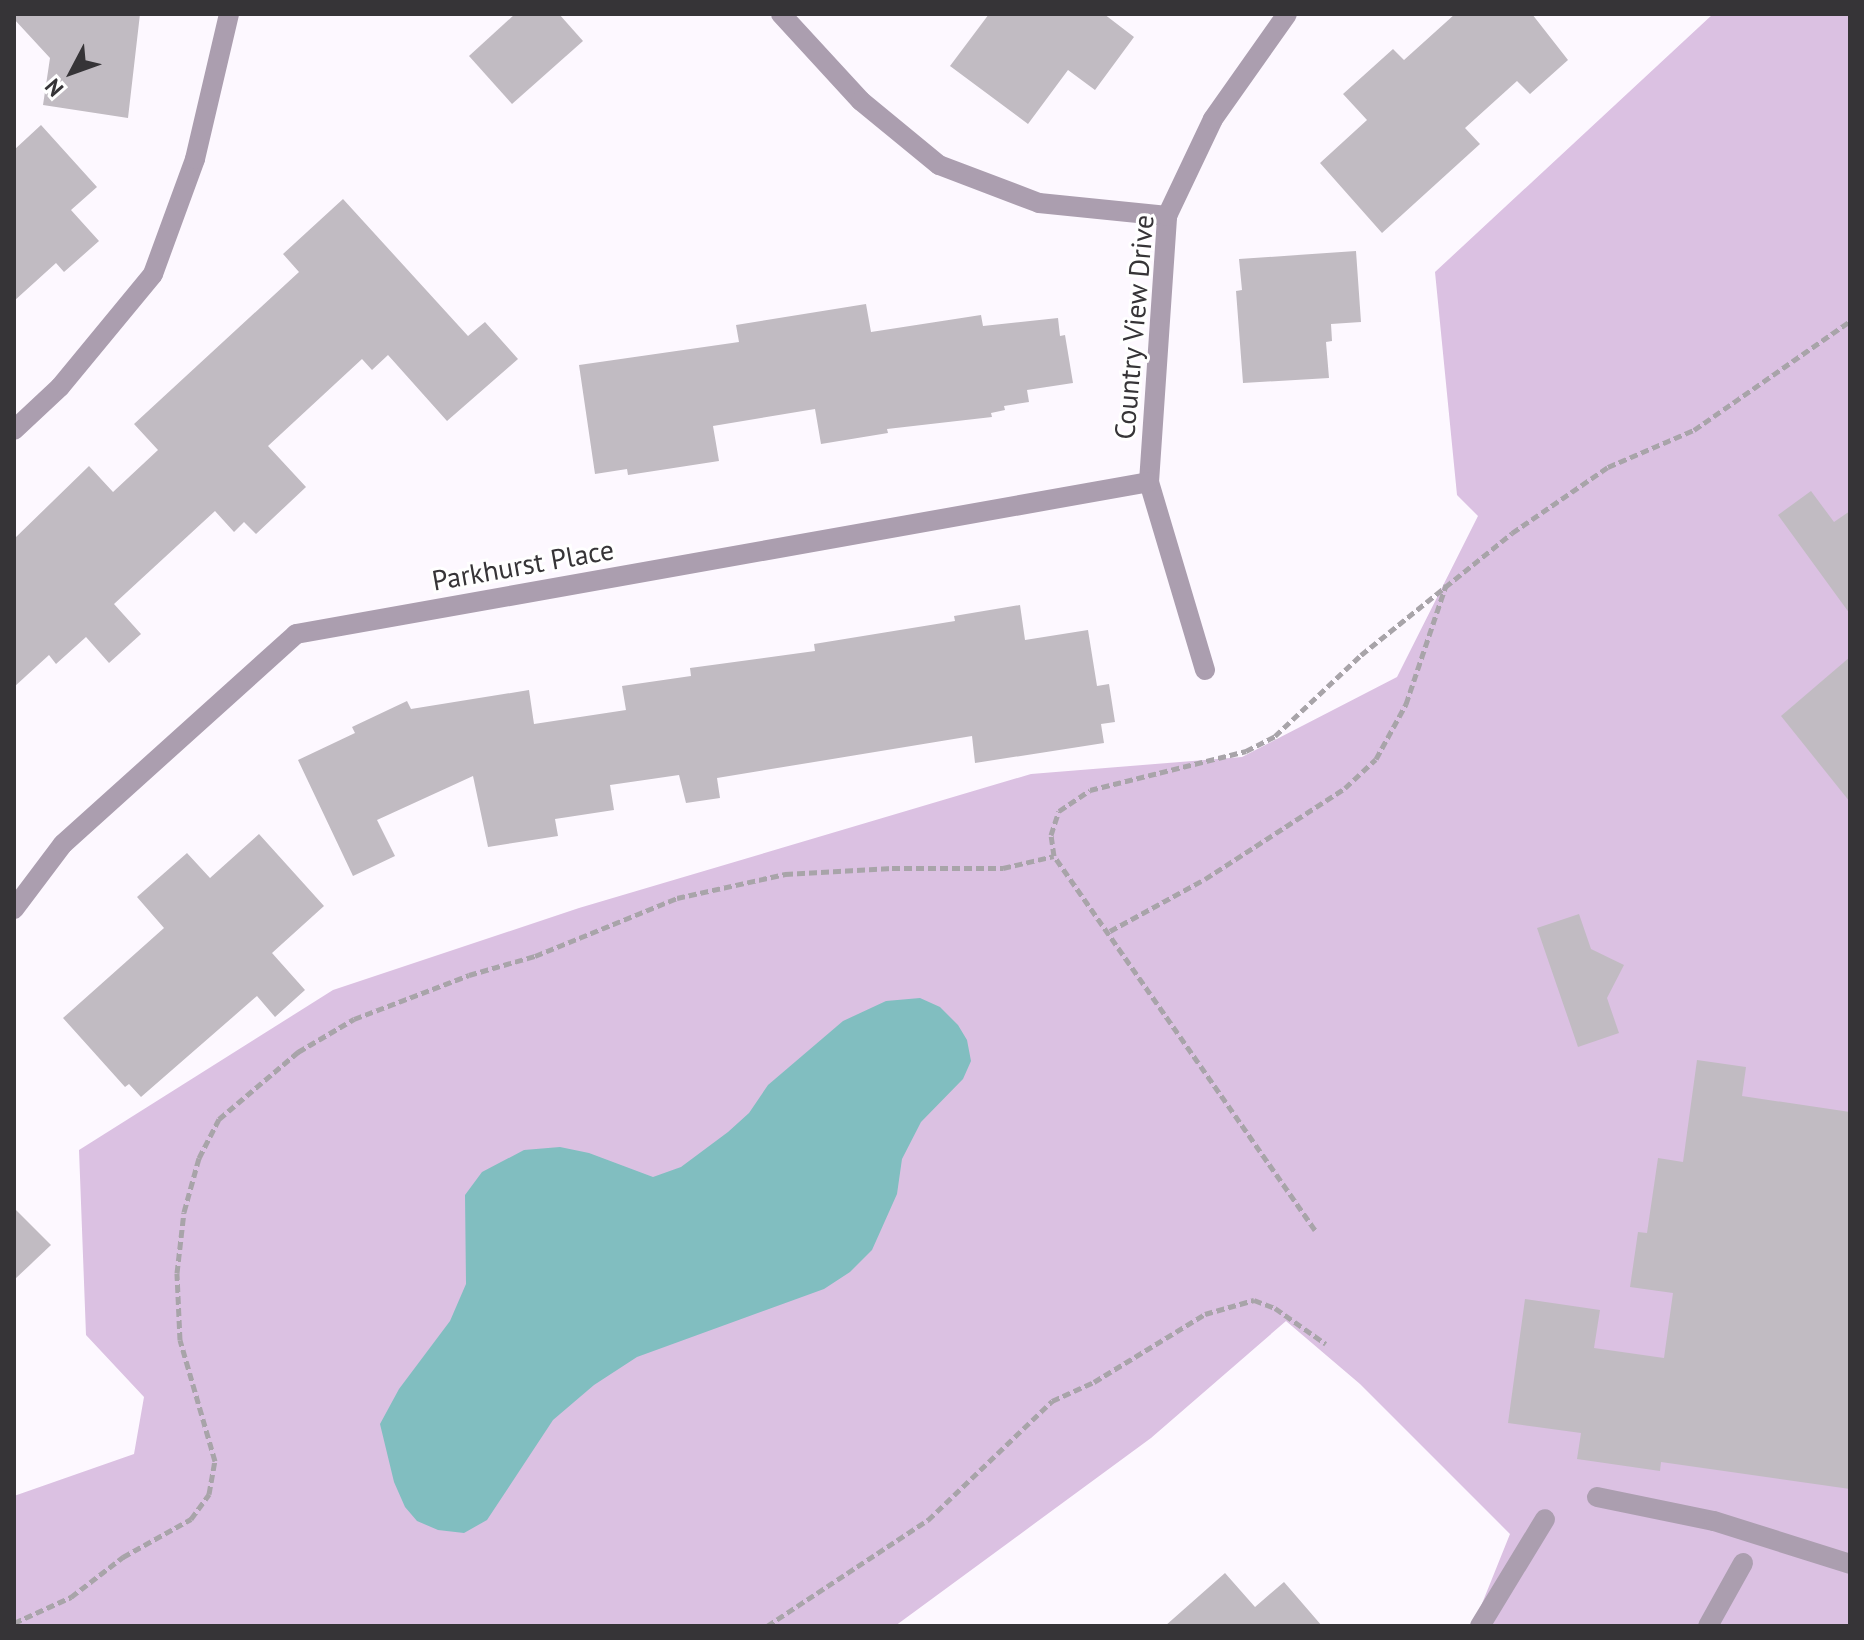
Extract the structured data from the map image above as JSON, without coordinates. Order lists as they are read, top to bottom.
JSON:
{
  "streets": {
    "street": ["Country View Drive", "Parkhurst Place"]
  },
  "crossings": [
    ["Country View Drive", "Parkhurst Place"]
  ],
  "north": "bottom left"
}
